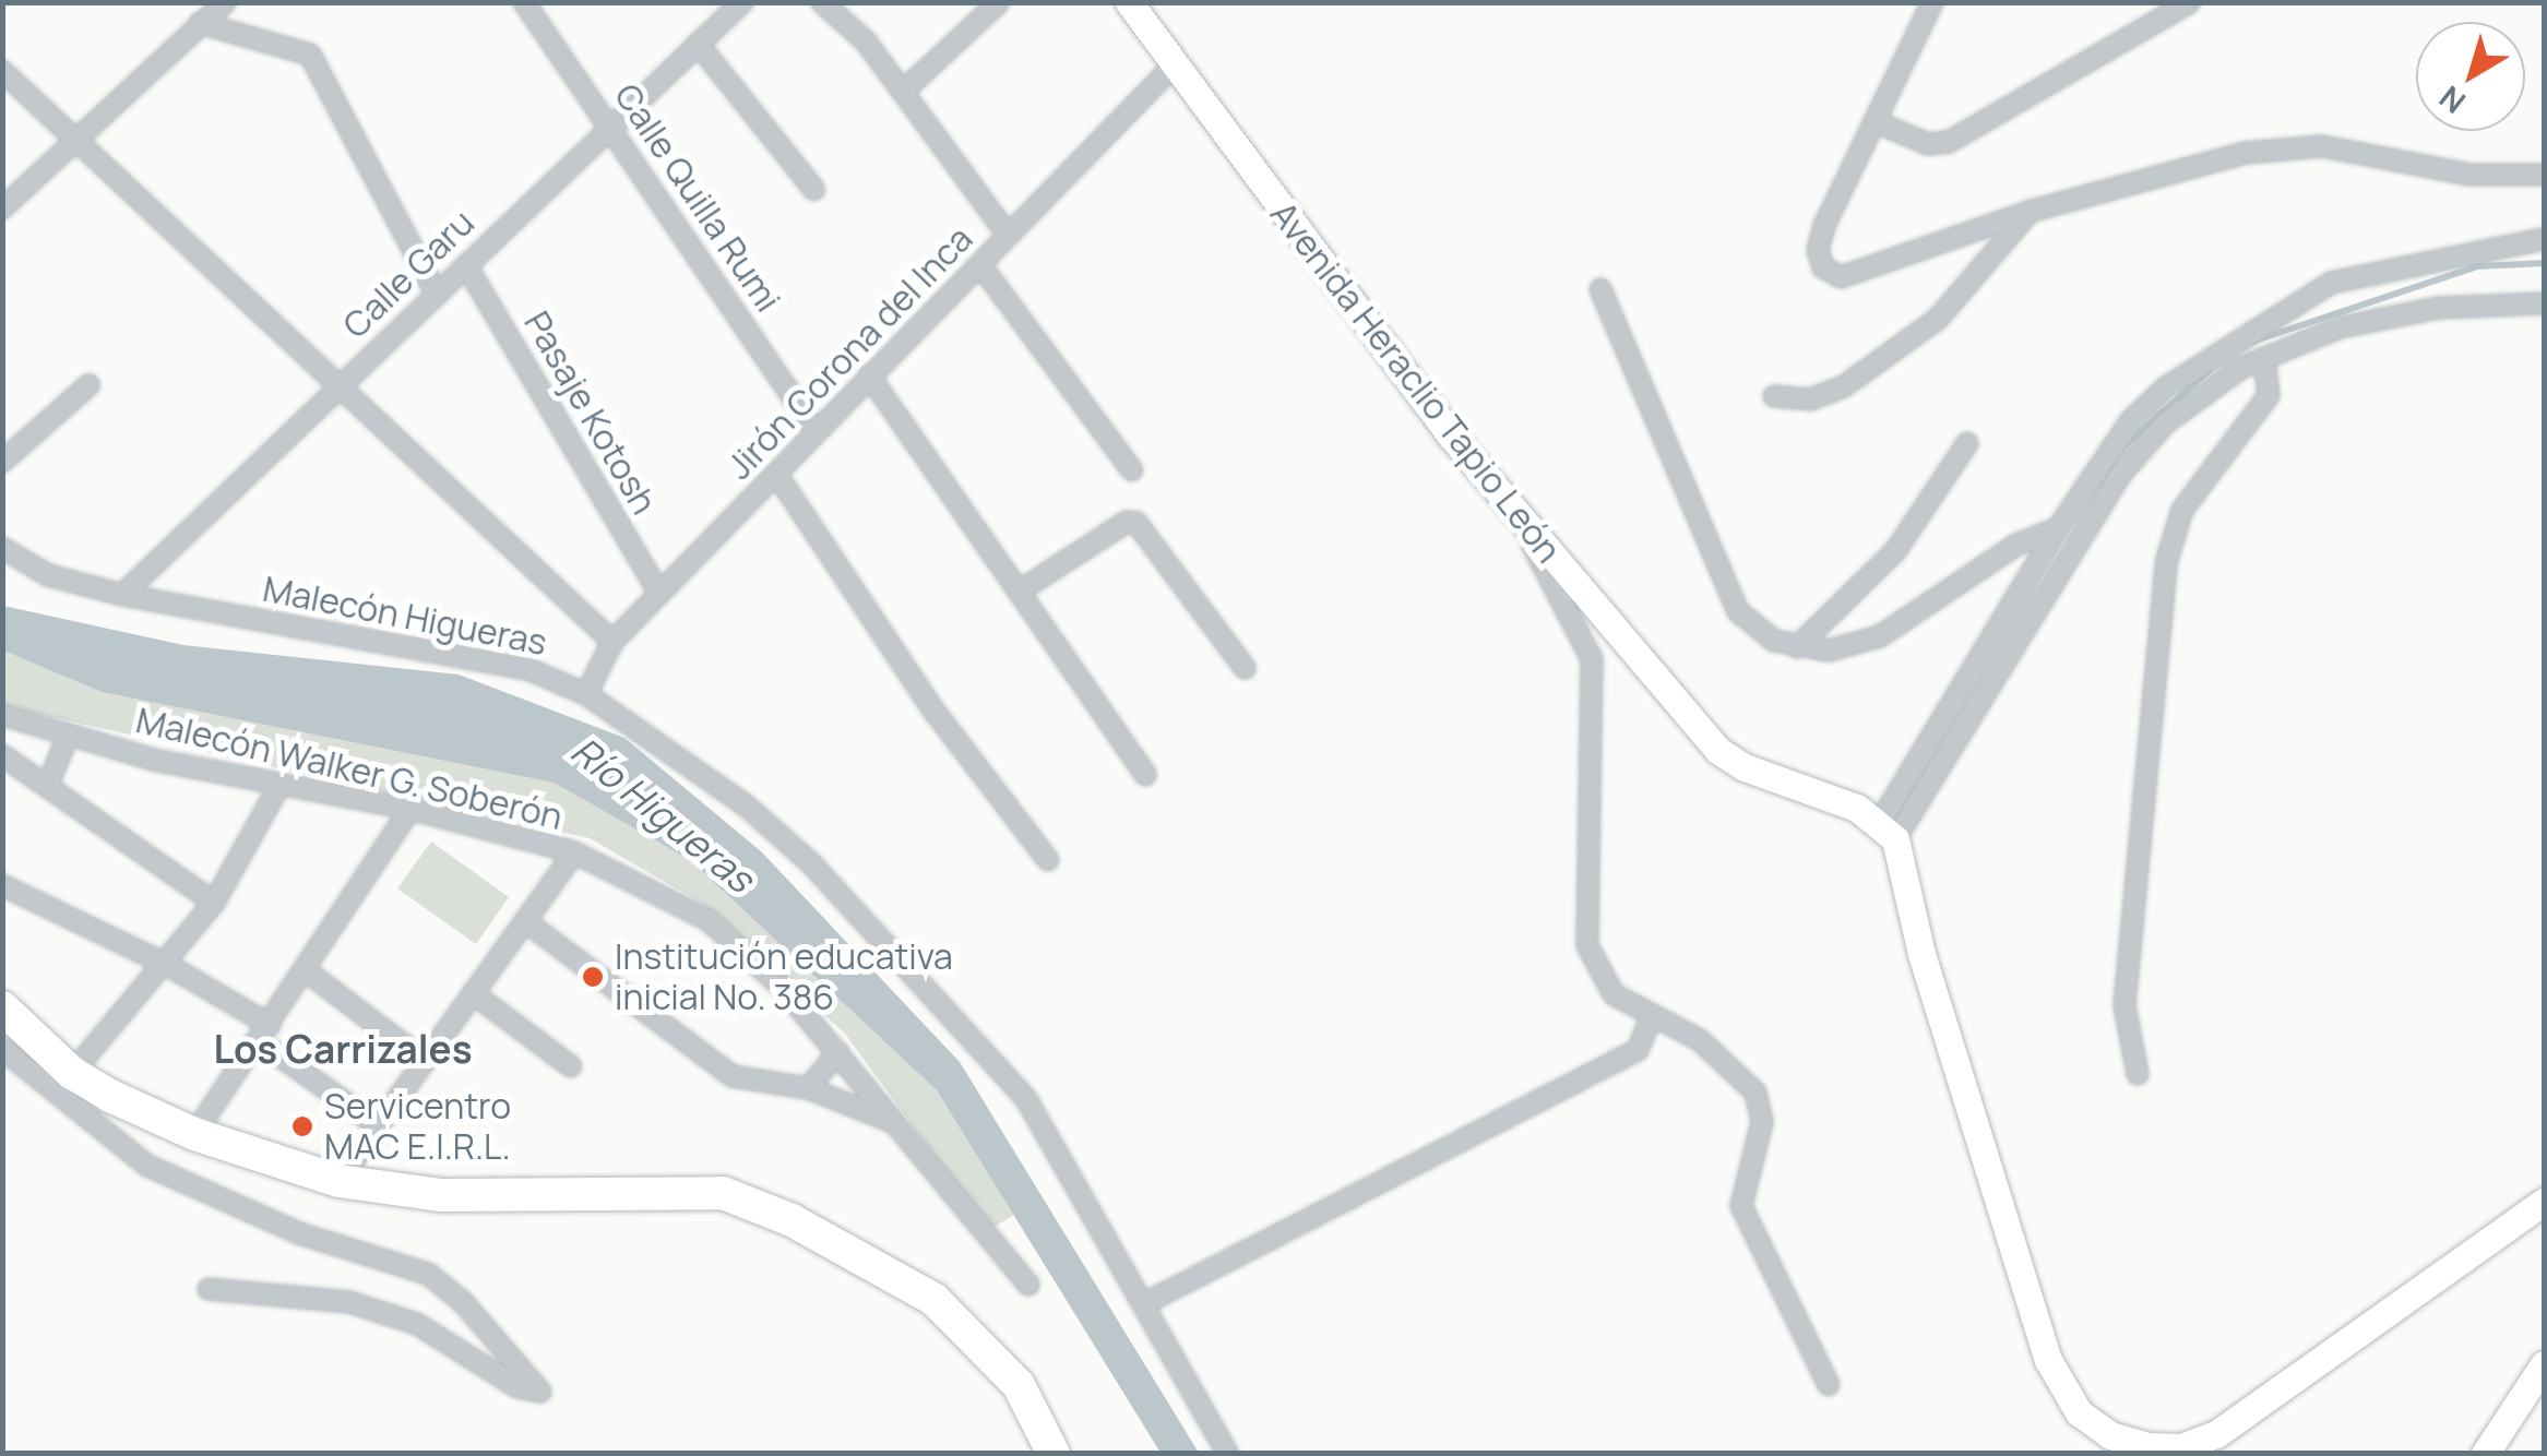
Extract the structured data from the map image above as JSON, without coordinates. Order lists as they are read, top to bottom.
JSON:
{
  "streets": {
    "street": [
      "Calle Quilla Rumi",
      "Calle Garu",
      "Jirón Corona del Inca",
      "Avenida Heraclio Tapio León",
      "Pasaje Kotosh",
      "Malecón Higueras",
      "Malecón Walker G. Soberón"
    ]
  },
  "crossings": [
    ["Calle Quilla Rumi", "Calle Garu"],
    ["Calle Quilla Rumi", "Jirón Corona del Inca"],
    ["Calle Garu", "Pasaje Kotosh"],
    ["Calle Garu", "Malecón Higueras"],
    ["Jirón Corona del Inca", "Avenida Heraclio Tapio León"],
    ["Jirón Corona del Inca", "Pasaje Kotosh"],
    ["Jirón Corona del Inca", "Malecón Higueras"]
  ],
  "districts": ["Los Carrizales"],
  "water": ["Río Higueras"],
  "places": ["Institución educativa inicial No. 386", "Servicentro MAC E.I.R.L."],
  "north": "bottom left"
}
